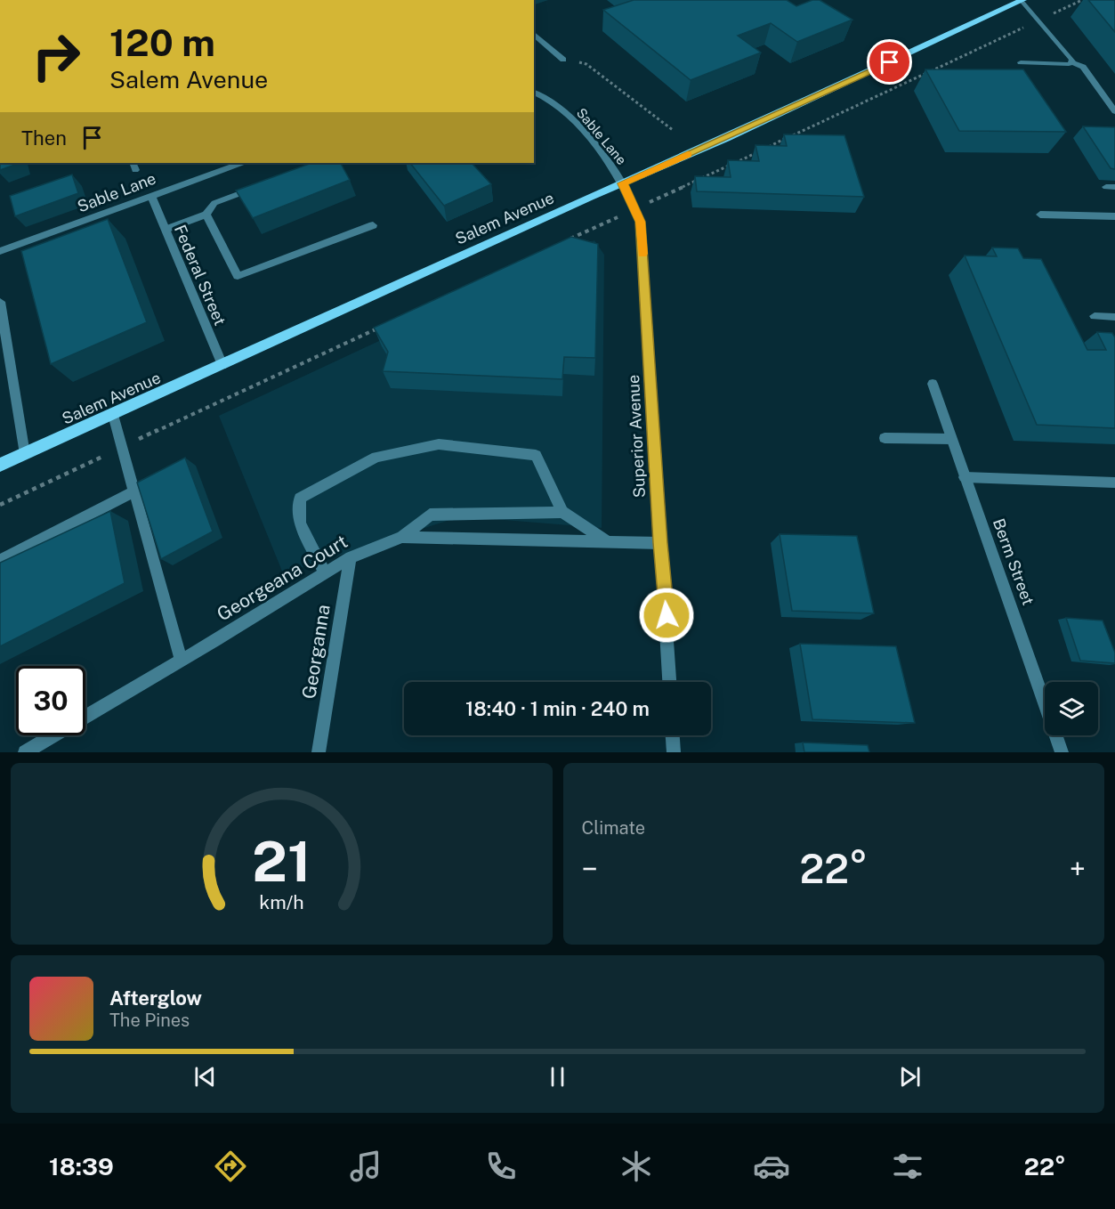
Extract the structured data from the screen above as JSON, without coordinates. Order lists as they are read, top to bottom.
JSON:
{
  "streets": {
    "main road": ["Salem Avenue"],
    "street": [
      "Sable Lane",
      "Federal Street",
      "Superior Avenue",
      "Berm Street",
      "Georgeana Court",
      "Georganna"
    ]
  },
  "crossings": [
    ["Sable Lane", "Salem Avenue"],
    ["Sable Lane", "Federal Street"],
    ["Sable Lane", "Superior Avenue"],
    ["Salem Avenue", "Federal Street"],
    ["Salem Avenue", "Superior Avenue"],
    ["Superior Avenue", "Georgeana Court"],
    ["Georgeana Court", "Georganna"]
  ],
  "page": {
    "turn": ["120 m", "Salem Avenue"],
    "then": "Then",
    "limit": "30",
    "trip": "18:40 · 1 min · 240 m",
    "tile": "Climate",
    "heat": ["−", "22°", "+"],
    "song": ["Afterglow", "The Pines"],
    "tabs": ["18:39", "22°"],
    "gauge": ["21", "km/h"]
  }
}
